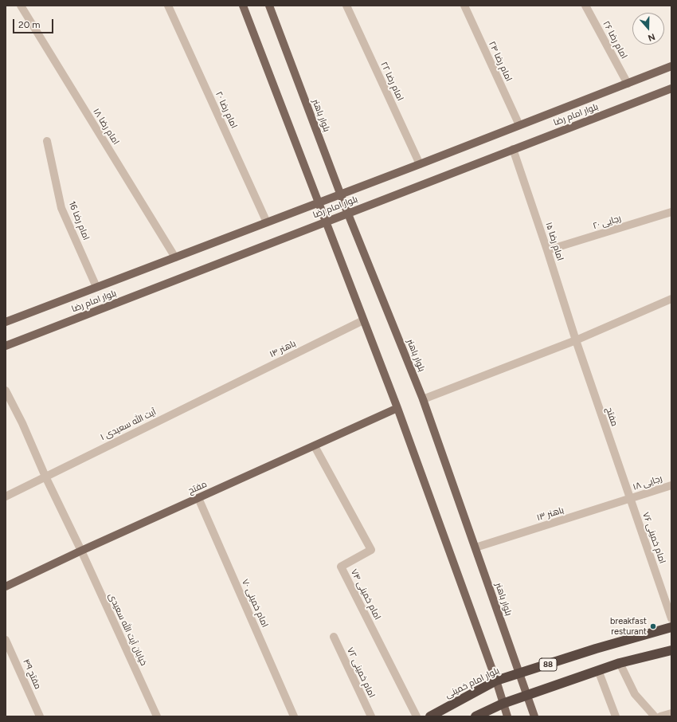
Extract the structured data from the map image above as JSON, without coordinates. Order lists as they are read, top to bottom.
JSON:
{
  "streets": {
    "highway": ["88", "بلوار امام خمینی"],
    "main road": ["بلوار امام رضا", "بلوار باهنر", "مفتح"],
    "street": [
      "امام رضا ۲۶",
      "امام رضا ۲۴",
      "امام رضا ۲۲",
      "امام رضا ۲۰",
      "امام رضا ۱۸",
      "امام رضا 16",
      "رجایی ۲۰",
      "امام رضا ۱۵",
      "باهنر ۱۴",
      "آیت الله سعیدی ۱",
      "رجایی ۱۸",
      "باهنر ۱۳",
      "امام خمینی ۷۶",
      "امام خمینی ۷۴",
      "امام خمینی ۷۰",
      "خیابان آیت الله سعیدی",
      "امام خمینی ۷۲",
      "مفتح ۴۹"
    ]
  },
  "crossings": [
    ["امام رضا ۲۶", "بلوار امام رضا"],
    ["امام رضا ۲۴", "بلوار امام رضا"],
    ["امام رضا ۲۲", "بلوار امام رضا"],
    ["امام رضا ۲۰", "بلوار امام رضا"],
    ["بلوار امام رضا", "بلوار باهنر"],
    ["بلوار امام رضا", "امام رضا ۱۸"],
    ["بلوار امام رضا", "امام رضا 16"],
    ["بلوار امام رضا", "امام رضا ۱۵"],
    ["بلوار باهنر", "باهنر ۱۳"],
    ["بلوار باهنر", "بلوار امام خمینی"],
    ["رجایی ۲۰", "امام رضا ۱۵"],
    ["امام رضا ۱۵", "مفتح"],
    ["باهنر ۱۴", "آیت الله سعیدی ۱"],
    ["مفتح", "رجایی ۱۸"],
    ["مفتح", "باهنر ۱۳"],
    ["مفتح", "امام خمینی ۷۶"],
    ["مفتح", "امام خمینی ۷۴"],
    ["مفتح", "امام خمینی ۷۰"],
    ["مفتح", "خیابان آیت الله سعیدی"],
    ["آیت الله سعیدی ۱", "خیابان آیت الله سعیدی"],
    ["رجایی ۱۸", "باهنر ۱۳"],
    ["رجایی ۱۸", "امام خمینی ۷۶"],
    ["باهنر ۱۳", "امام خمینی ۷۶"]
  ],
  "places": ["breakfast resturant"],
  "scale_bar": "20 m",
  "north": "bottom"
}
